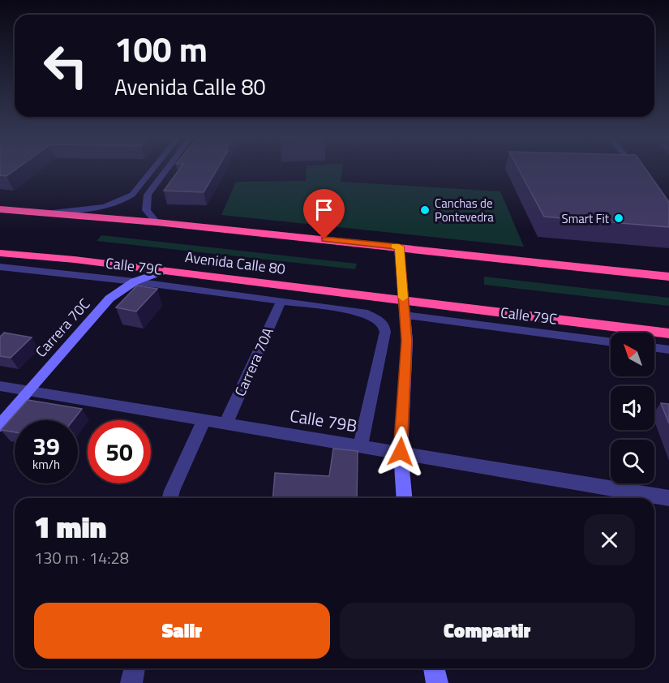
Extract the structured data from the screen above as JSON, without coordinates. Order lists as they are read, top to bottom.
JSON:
{
  "streets": {
    "highway": ["Avenida Calle 80"],
    "main road": ["Carrera 70C"],
    "street": ["Calle 79C", "Carrera 70A", "Calle 79B"]
  },
  "crossings": [
    ["Avenida Calle 80", "Carrera 70C"],
    ["Calle 79C", "Carrera 70C"],
    ["Calle 79C", "Carrera 70A"],
    ["Calle 79C", "Calle 79B"],
    ["Carrera 70C", "Calle 79B"],
    ["Carrera 70A", "Calle 79B"]
  ],
  "places": ["Canchas de Pontevedra", "Smart Fit"],
  "north": "top left",
  "page": {
    "turn": ["100 m", "Avenida Calle 80"],
    "speed": "39 km/h",
    "limit": "50",
    "heading": ["1 min", "130 m · 14:28"],
    "buttons": ["Salir", "Compartir"]
  }
}
